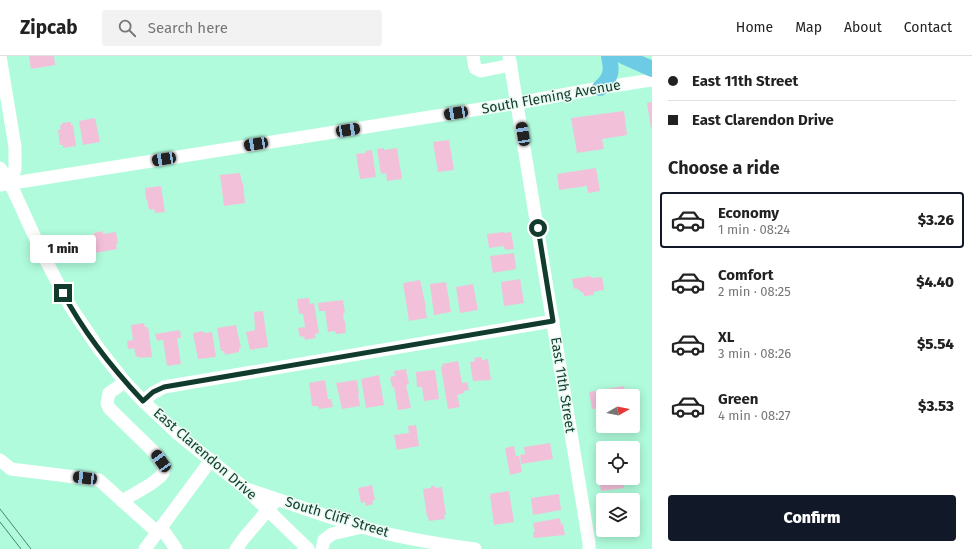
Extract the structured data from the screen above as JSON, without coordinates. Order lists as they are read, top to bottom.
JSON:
{
  "streets": {
    "street": [
      "South Fleming Avenue",
      "East 11th Street",
      "East Clarendon Drive",
      "South Cliff Street"
    ]
  },
  "crossings": [
    ["South Fleming Avenue", "East 11th Street"],
    ["South Fleming Avenue", "East Clarendon Drive"],
    ["East Clarendon Drive", "South Cliff Street"]
  ],
  "north": "right",
  "page": {
    "header": "Zipcab",
    "search": "Search here",
    "nav": [
      "Home",
      "Map",
      "About",
      "Contact"
    ],
    "banner": ["East 11th Street", "East Clarendon Drive"],
    "heading": "Choose a ride",
    "list": [
      {
        "name": "Economy",
        "note": "1 min · 08:24",
        "value": "$3.26"
      },
      {
        "name": "Comfort",
        "note": "2 min · 08:25",
        "value": "$4.40"
      },
      {
        "name": "XL",
        "note": "3 min · 08:26",
        "value": "$5.54"
      },
      {
        "name": "Green",
        "note": "4 min · 08:27",
        "value": "$3.53"
      }
    ],
    "bubble": "1 min",
    "buttons": "Confirm"
  }
}
